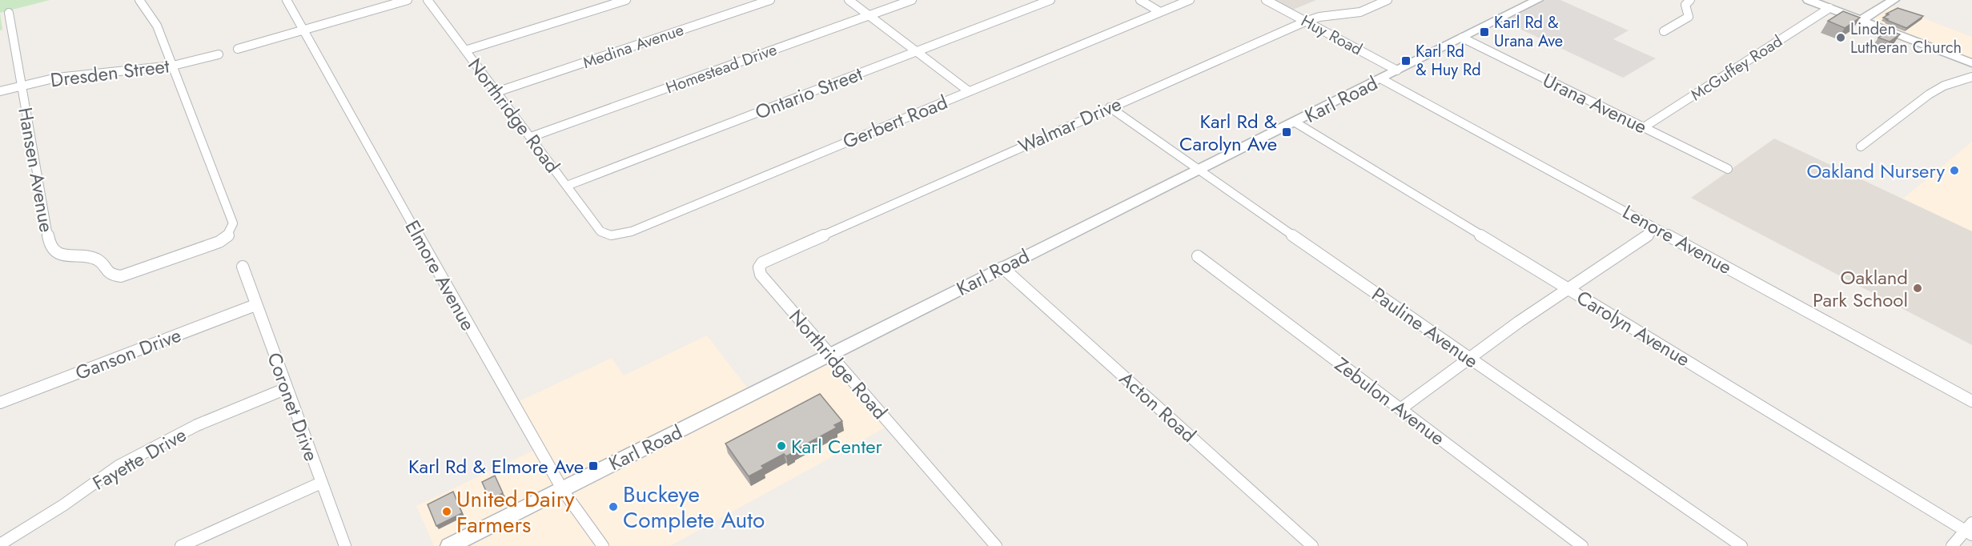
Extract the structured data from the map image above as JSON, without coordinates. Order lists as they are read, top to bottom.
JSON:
{
  "streets": {
    "main road": ["Karl Road"],
    "street": [
      "Huy Road",
      "Medina Avenue",
      "McGuffey Road",
      "Homestead Drive",
      "Dresden Street",
      "Ontario Street",
      "Urana Avenue",
      "Northridge Road",
      "Gerbert Road",
      "Walmar Drive",
      "Hansen Avenue",
      "Lenore Avenue",
      "Elmore Avenue",
      "Pauline Avenue",
      "Carolyn Avenue",
      "Ganson Drive",
      "Zebulon Avenue",
      "Coronet Drive",
      "Acton Road",
      "Fayette Drive"
    ]
  },
  "crossings": [
    ["Huy Road", "Karl Road"],
    ["Huy Road", "Walmar Drive"],
    ["Medina Avenue", "Northridge Road"],
    ["McGuffey Road", "Urana Avenue"],
    ["Homestead Drive", "Northridge Road"],
    ["Dresden Street", "Hansen Avenue"],
    ["Ontario Street", "Northridge Road"],
    ["Karl Road", "Urana Avenue"],
    ["Karl Road", "Northridge Road"],
    ["Karl Road", "Lenore Avenue"],
    ["Karl Road", "Elmore Avenue"],
    ["Karl Road", "Pauline Avenue"],
    ["Karl Road", "Carolyn Avenue"],
    ["Karl Road", "Acton Road"],
    ["Northridge Road", "Gerbert Road"],
    ["Northridge Road", "Walmar Drive"],
    ["Walmar Drive", "Pauline Avenue"],
    ["Ganson Drive", "Coronet Drive"],
    ["Coronet Drive", "Fayette Drive"]
  ],
  "places": {
    "transit": [
      "Karl Rd & Urana Ave",
      "Karl Rd & Huy Rd",
      "Karl Rd & Carolyn Ave",
      "Karl Rd & Elmore Ave"
    ],
    "other": [
      "Linden Lutheran Church",
      "Oakland Nursery",
      "Oakland Park School",
      "Karl Center",
      "Buckeye Complete Auto",
      "United Dairy Farmers"
    ]
  }
}
